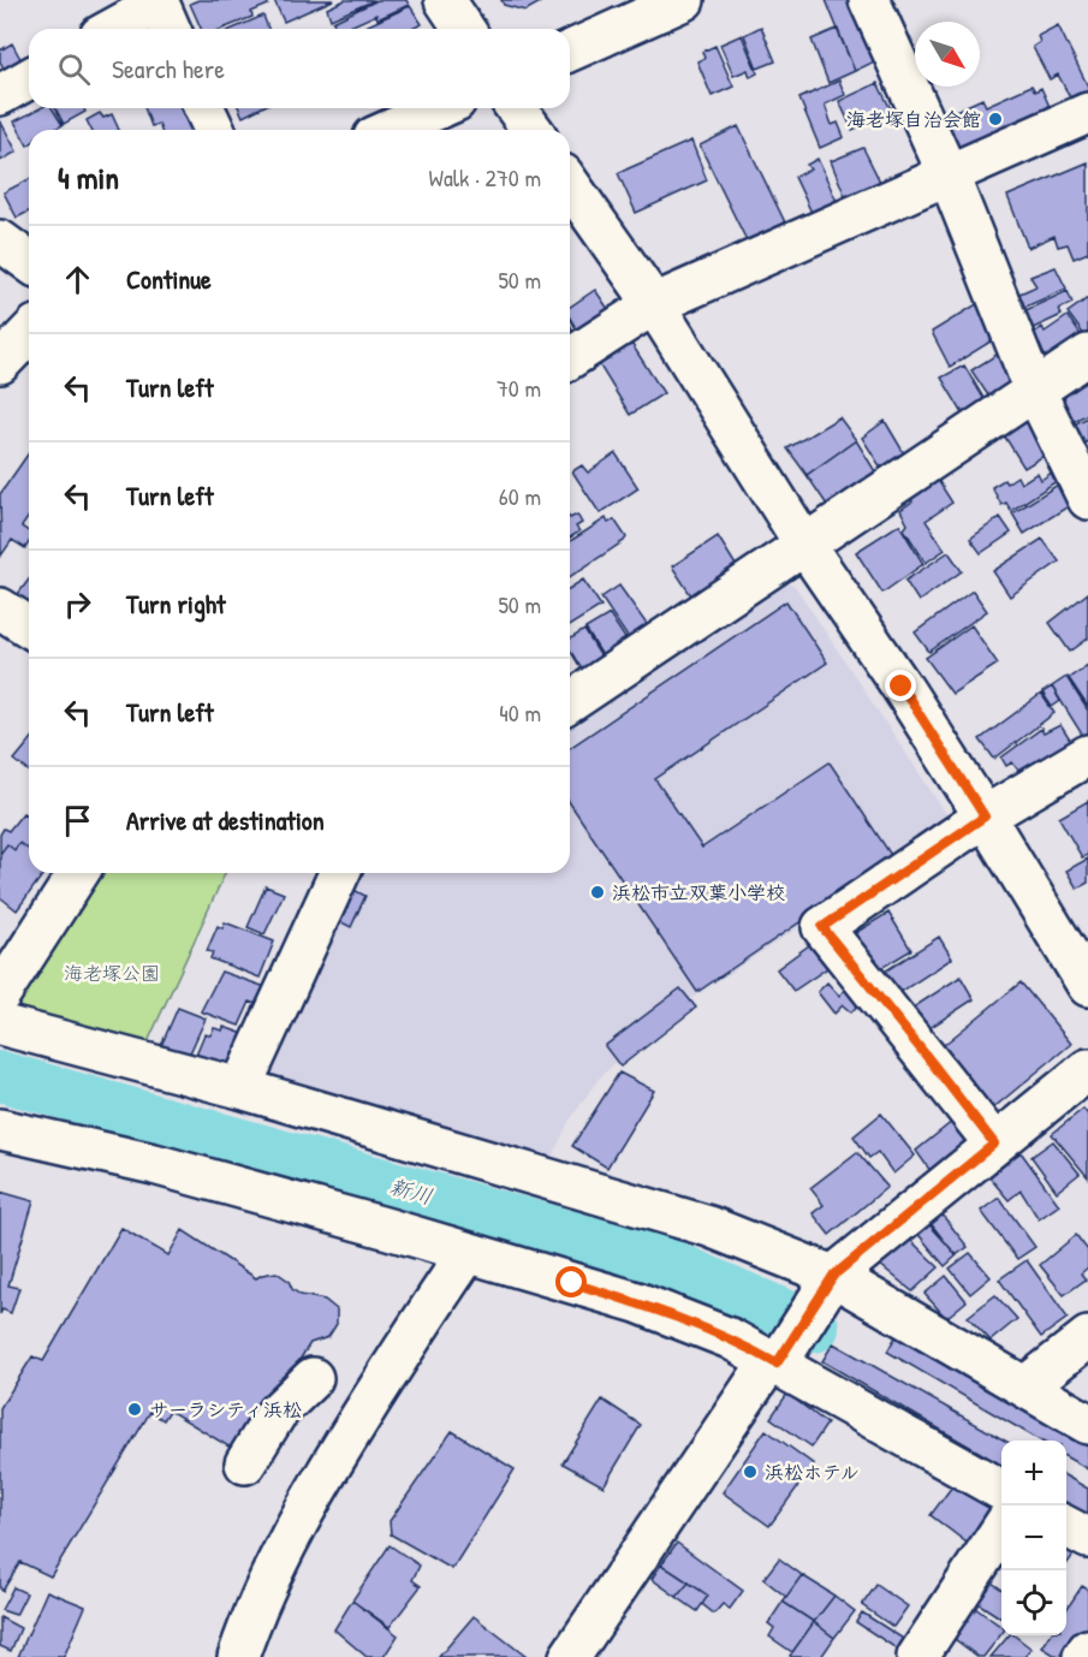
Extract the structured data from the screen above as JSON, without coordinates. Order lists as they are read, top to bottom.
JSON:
{
  "water": ["新川"],
  "parks": ["海老塚公園"],
  "places": [
    "海老塚自治会館",
    "浜松市立双葉小学校",
    "サーラシティ浜松",
    "浜松ホテル"
  ],
  "north": "bottom right",
  "page": {
    "search": "Search here",
    "heading": ["4 min", "Walk · 270 m"],
    "list": [
      ["Continue", "50 m"],
      ["Turn left", "70 m"],
      ["Turn left", "60 m"],
      ["Turn right", "50 m"],
      ["Turn left", "40 m"],
      "Arrive at destination"
    ],
    "map_buttons": ["+", "−"]
  }
}
